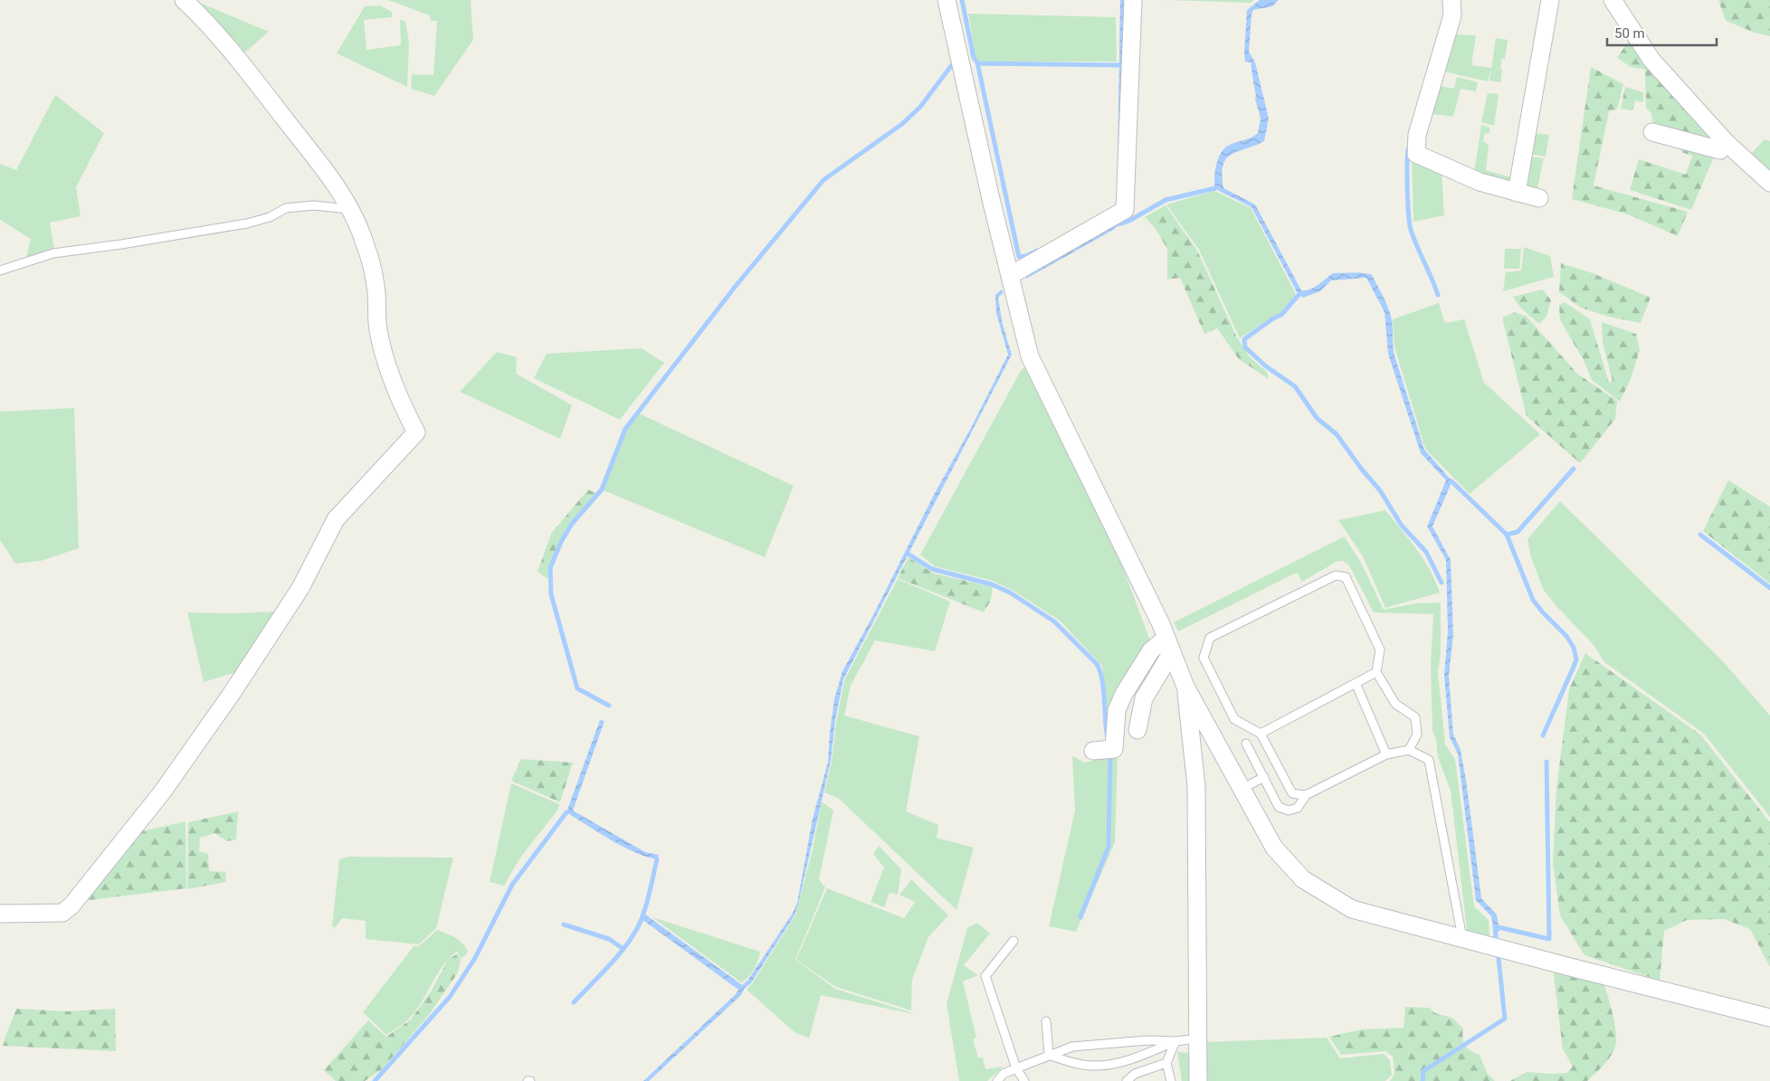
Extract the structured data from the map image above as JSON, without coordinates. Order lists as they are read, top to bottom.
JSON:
{
  "scale_bar": "50 m"
}
